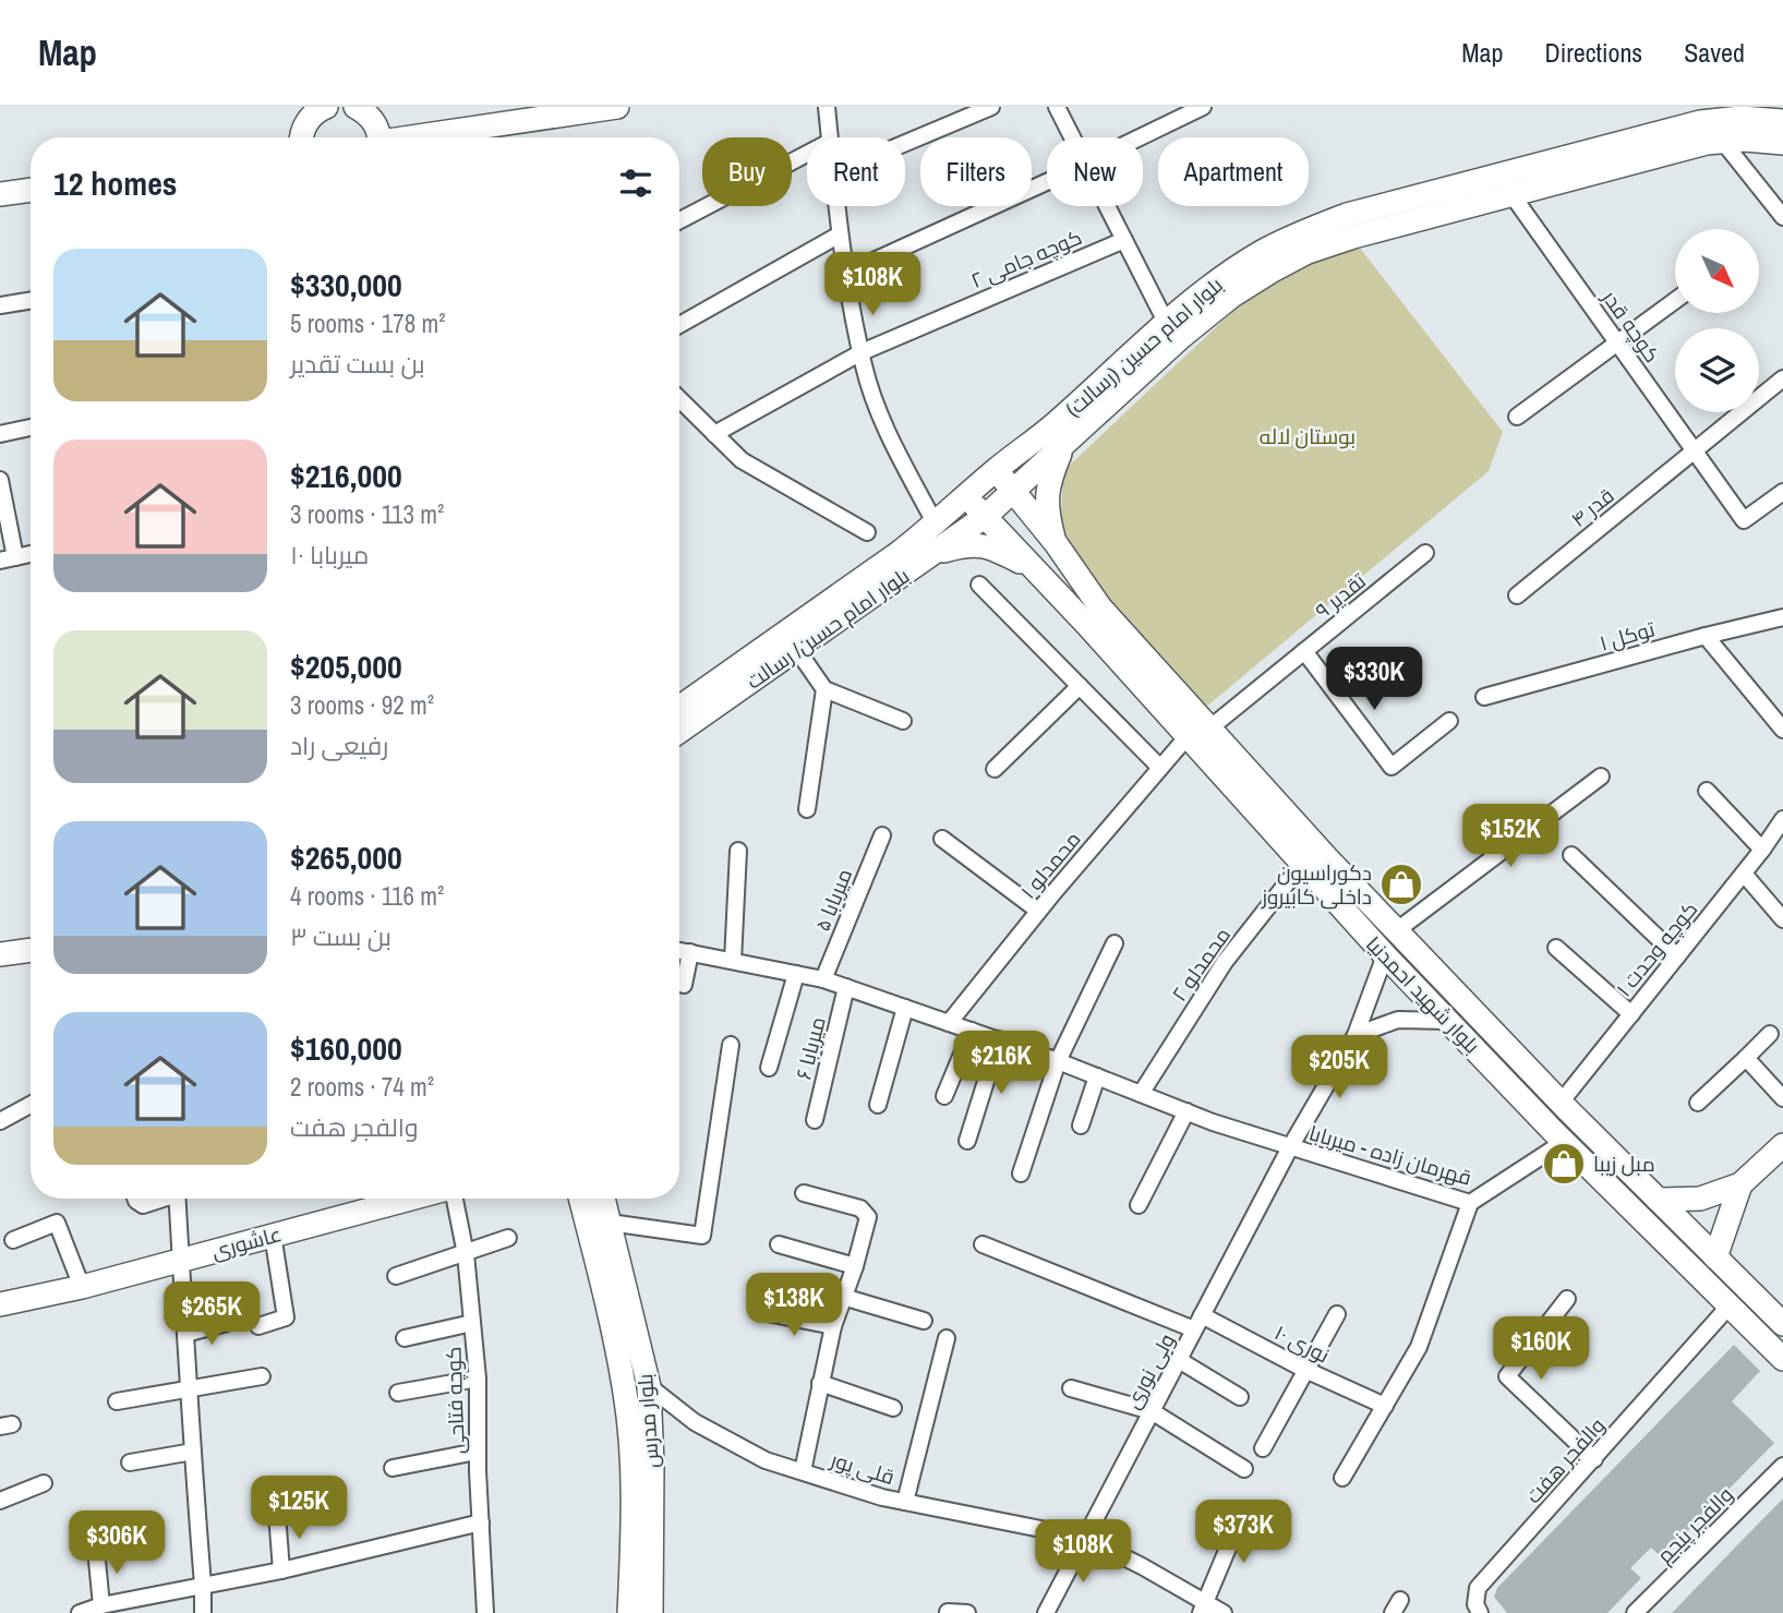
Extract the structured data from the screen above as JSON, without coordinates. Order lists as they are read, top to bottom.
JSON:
{
  "streets": {
    "main road": [
      "بلوار امام حسین (رسالت)",
      "بلوار امام حسین/ رسالت",
      "بلوار شهید احمدنیا",
      "عاشوری",
      "بلوار مدرس"
    ],
    "street": [
      "کوچه جامی ۲",
      "کوچه قدر",
      "قدر ۴",
      "۹ تقدیر",
      "توکل ۱",
      "محمدلو ۱",
      "میربابا ۵",
      "کوچه وحدت ۱",
      "محمدلو ۲",
      "میربابا ۶",
      "قهرمان زاده - میربابا",
      "نوری ۱۰",
      "ولی نوری",
      "کوچه فتاحی",
      "والفجر هفت",
      "قلی پور",
      "والفجر پنجم"
    ]
  },
  "crossings": [
    ["کوچه قدر", "بلوار امام حسین (رسالت)"],
    ["کوچه قدر", "قدر ۴"],
    ["بلوار امام حسین (رسالت)", "بلوار امام حسین/ رسالت"],
    ["بلوار امام حسین (رسالت)", "بلوار شهید احمدنیا"],
    ["۹ تقدیر", "بلوار شهید احمدنیا"],
    ["بلوار امام حسین/ رسالت", "بلوار شهید احمدنیا"],
    ["محمدلو ۱", "بلوار شهید احمدنیا"],
    ["محمدلو ۱", "قهرمان زاده - میربابا"],
    ["میربابا ۵", "قهرمان زاده - میربابا"],
    ["کوچه وحدت ۱", "بلوار شهید احمدنیا"],
    ["محمدلو ۲", "بلوار شهید احمدنیا"],
    ["محمدلو ۲", "قهرمان زاده - میربابا"],
    ["بلوار شهید احمدنیا", "قهرمان زاده - میربابا"],
    ["بلوار شهید احمدنیا", "ولی نوری"],
    ["بلوار شهید احمدنیا", "والفجر هفت"],
    ["میربابا ۶", "قهرمان زاده - میربابا"],
    ["قهرمان زاده - میربابا", "ولی نوری"],
    ["نوری ۱۰", "ولی نوری"],
    ["ولی نوری", "قلی پور"],
    ["بلوار مدرس", "قلی پور"]
  ],
  "parks": ["بوستان لاله"],
  "places": {
    "shop": ["دکوراسیون داخلی کابیروز", "مبل زیبا"]
  },
  "north": "bottom right",
  "page": {
    "header": "Map",
    "nav": ["Map", "Directions", "Saved"],
    "chip": [
      "Buy",
      "Rent",
      "Filters",
      "New",
      "Apartment"
    ],
    "heading": "12 homes",
    "list": [
      {
        "name": "$330,000",
        "note": "5 rooms · 178 m² · بن بست تقدیر"
      },
      {
        "name": "$216,000",
        "note": "3 rooms · 113 m² · میربابا ۱۰"
      },
      {
        "name": "$205,000",
        "note": "3 rooms · 92 m² · رفیعی راد"
      },
      {
        "name": "$265,000",
        "note": "4 rooms · 116 m² · ۳ بن بست"
      },
      {
        "name": "$160,000",
        "note": "2 rooms · 74 m² · والفجر هفت"
      }
    ],
    "price": [
      "$108K",
      "$330K",
      "$152K",
      "$216K",
      "$205K",
      "$138K",
      "$265K",
      "$160K",
      "$125K",
      "$373K",
      "$306K",
      "$108K"
    ]
  }
}
